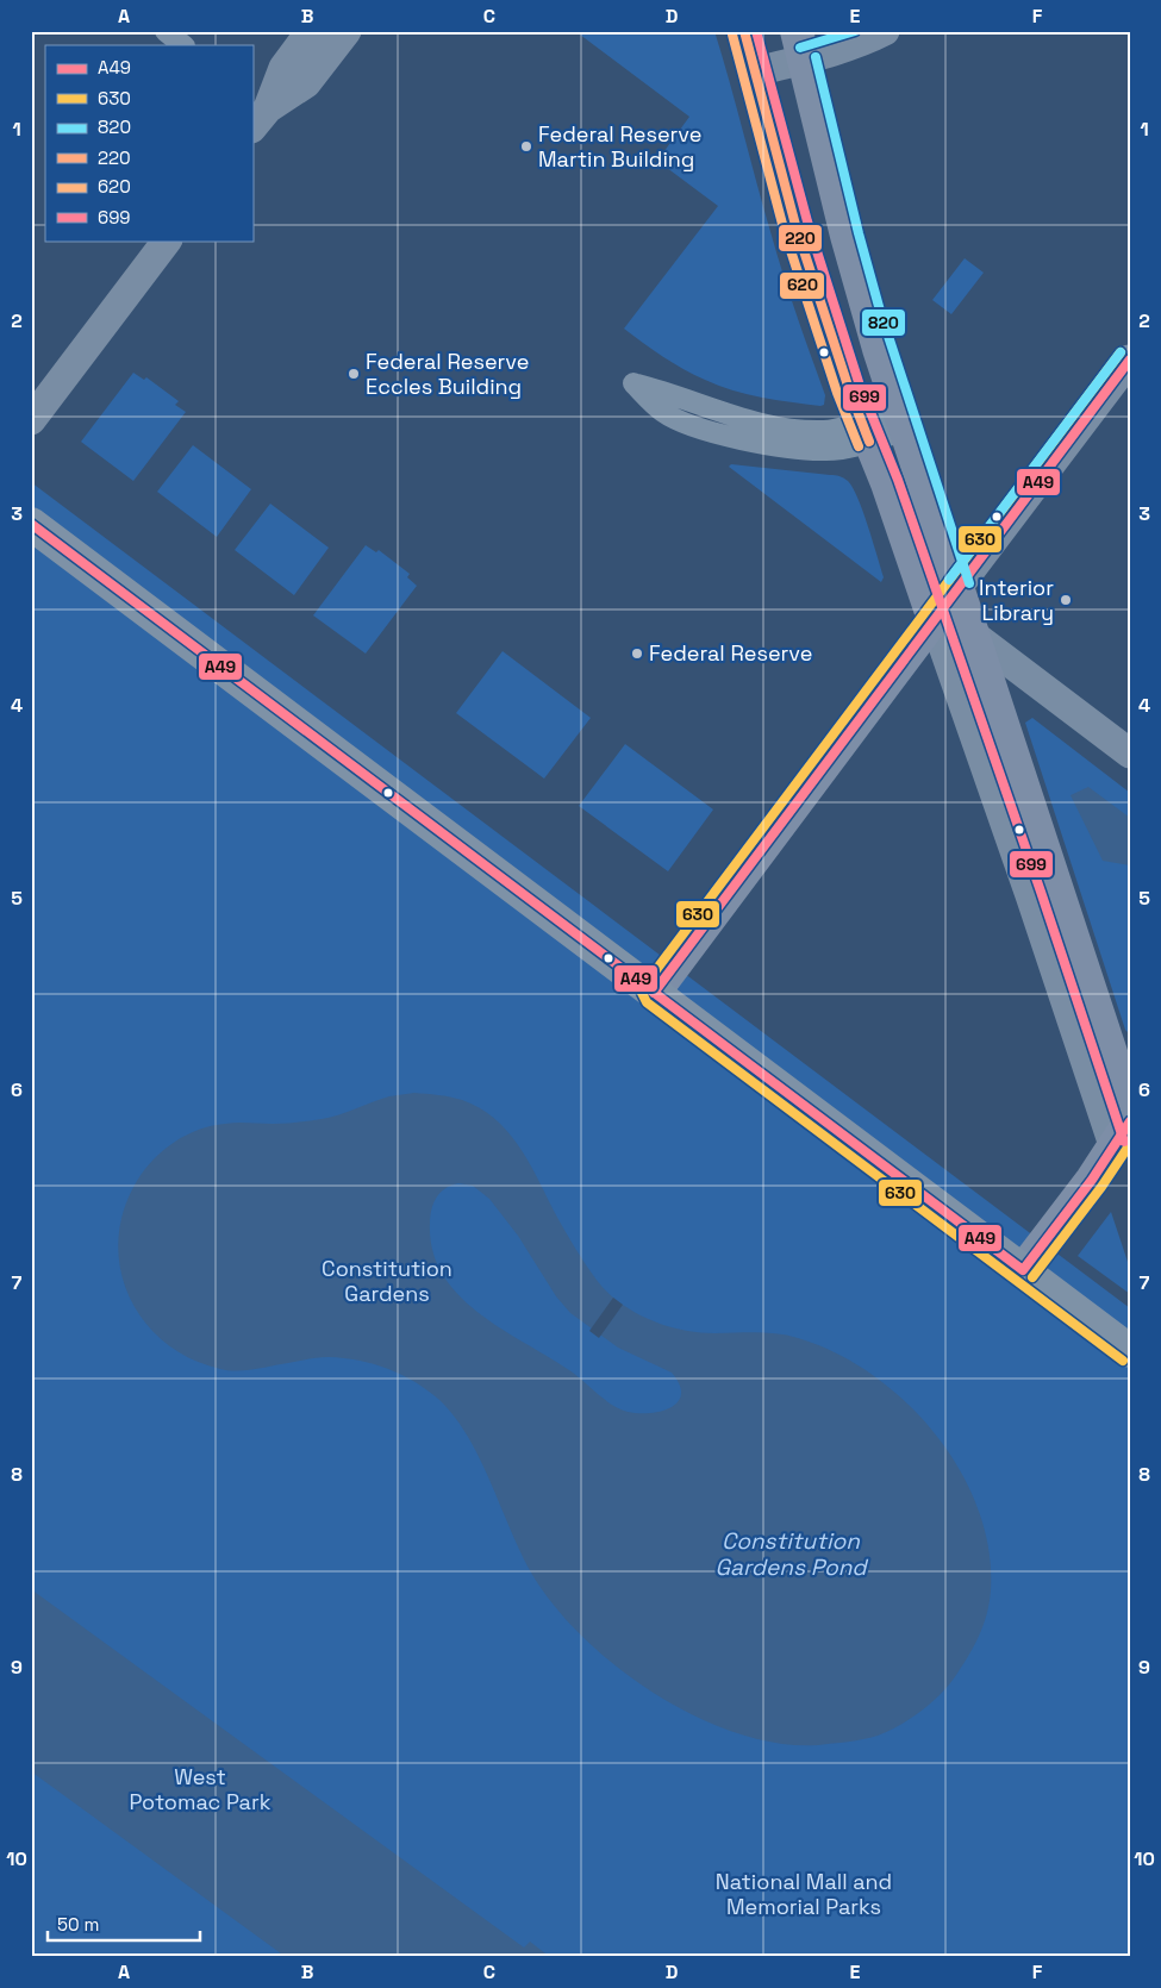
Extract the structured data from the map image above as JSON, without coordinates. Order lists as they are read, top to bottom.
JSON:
{
  "water": ["Constitution Gardens Pond"],
  "parks": ["Constitution Gardens", "West Potomac Park", "National Mall and Memorial Parks"],
  "places": [
    "Federal Reserve Martin Building",
    "Federal Reserve Eccles Building",
    "Interior Library",
    "Federal Reserve"
  ],
  "lines": [
    "transit line 820",
    "transit line 220",
    "transit line 699",
    "transit line 620",
    "transit line 630",
    "transit line A49"
  ],
  "legend": [
    "A49",
    "630",
    "820",
    "220",
    "620",
    "699"
  ],
  "scale_bar": "50 m",
  "grid": {
    "columns": [
      "A",
      "B",
      "C",
      "D",
      "E",
      "F"
    ],
    "rows": [
      "1",
      "2",
      "3",
      "4",
      "5",
      "6",
      "7",
      "8",
      "9",
      "10"
    ]
  }
}
